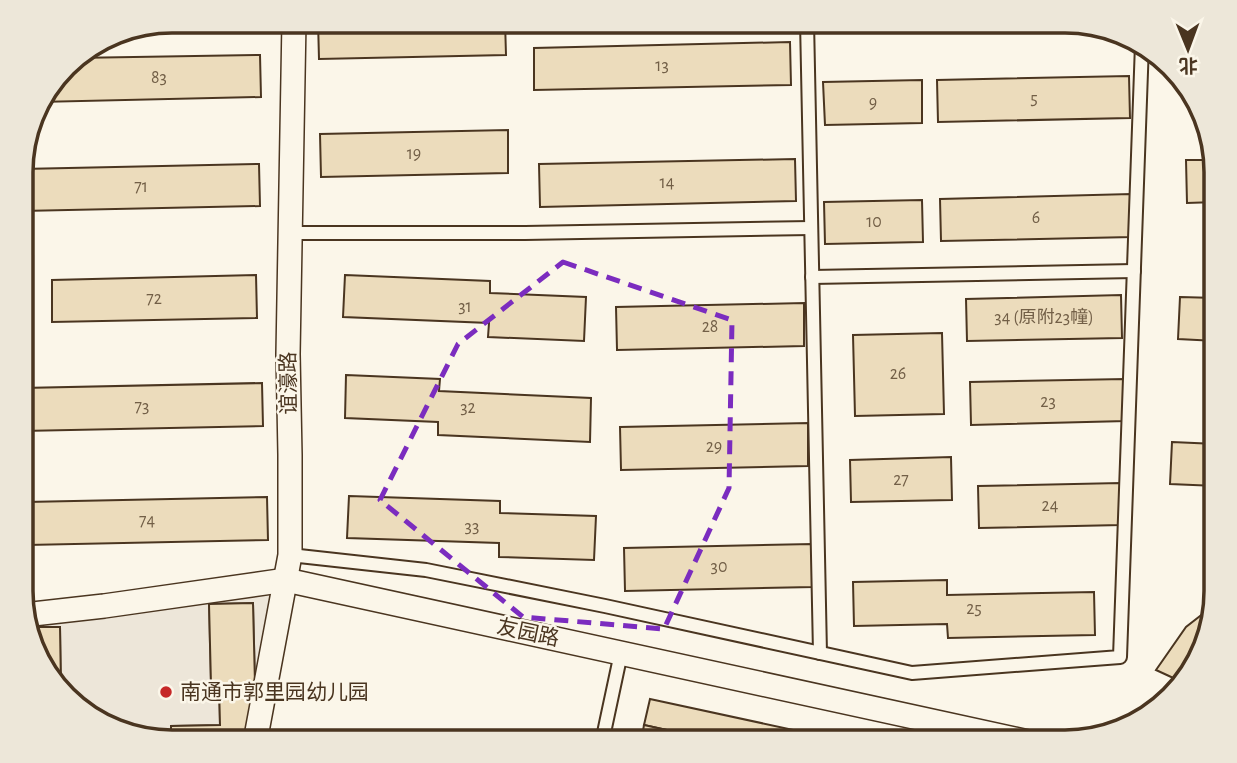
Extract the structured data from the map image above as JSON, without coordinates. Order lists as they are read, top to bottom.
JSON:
{
  "streets": {
    "street": ["谊濠路", "友园路"]
  },
  "crossings": [
    ["谊濠路", "友园路"]
  ],
  "places": ["南通市郭里园幼儿园"],
  "house_numbers": [
    "13",
    "83",
    "5",
    "9",
    "19",
    "14",
    "71",
    "6",
    "10",
    "72",
    "31",
    "34 (原附23幢)",
    "28",
    "26",
    "23",
    "73",
    "32",
    "29",
    "27",
    "24",
    "74",
    "33",
    "30",
    "25"
  ],
  "north": "bottom"
}
